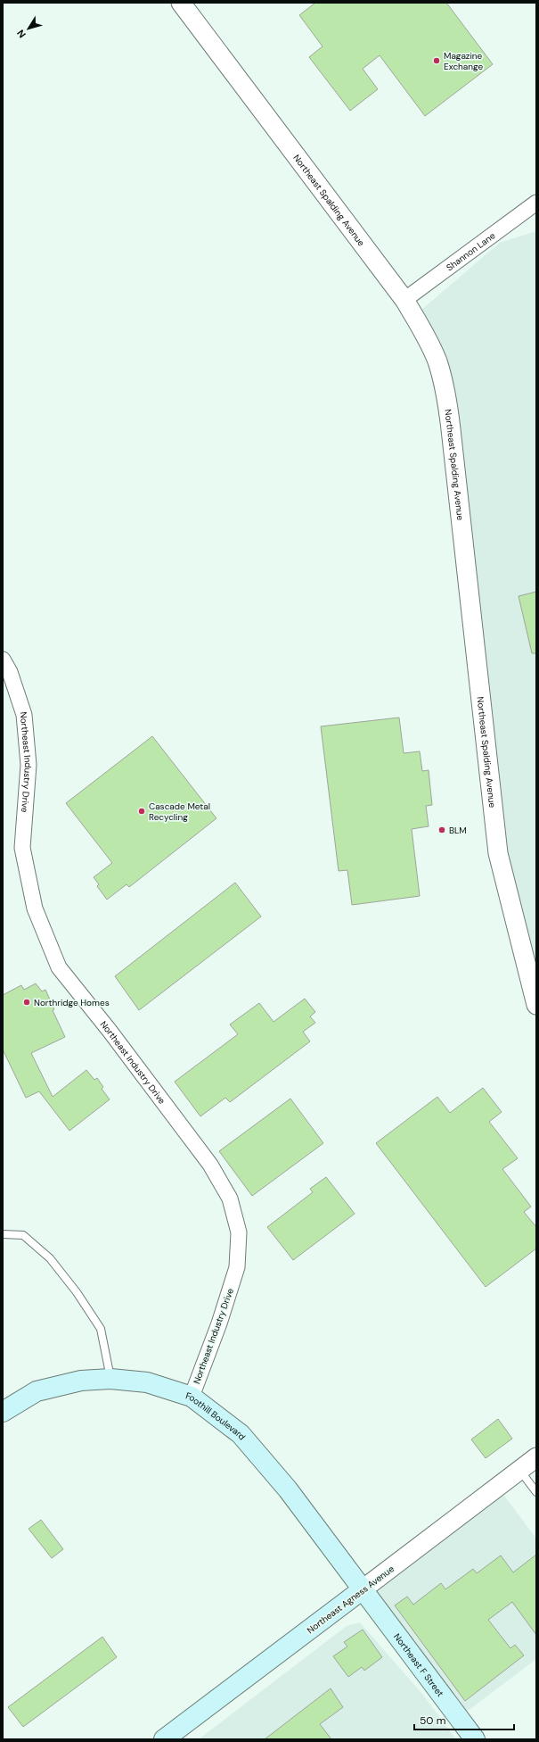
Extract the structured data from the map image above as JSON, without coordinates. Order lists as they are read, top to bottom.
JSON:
{
  "streets": {
    "main road": ["Foothill Boulevard", "Northeast Agness Avenue", "Northeast F Street"],
    "street": ["Northeast Spalding Avenue", "Shannon Lane", "Northeast Industry Drive"]
  },
  "crossings": [
    ["Northeast Spalding Avenue", "Shannon Lane"],
    ["Northeast Industry Drive", "Foothill Boulevard"],
    ["Foothill Boulevard", "Northeast Agness Avenue"],
    ["Foothill Boulevard", "Northeast F Street"],
    ["Northeast Agness Avenue", "Northeast F Street"]
  ],
  "places": [
    "Magazine Exchange",
    "Cascade Metal Recycling",
    "BLM",
    "Northridge Homes"
  ],
  "scale_bar": "50 m",
  "north": "bottom left"
}
